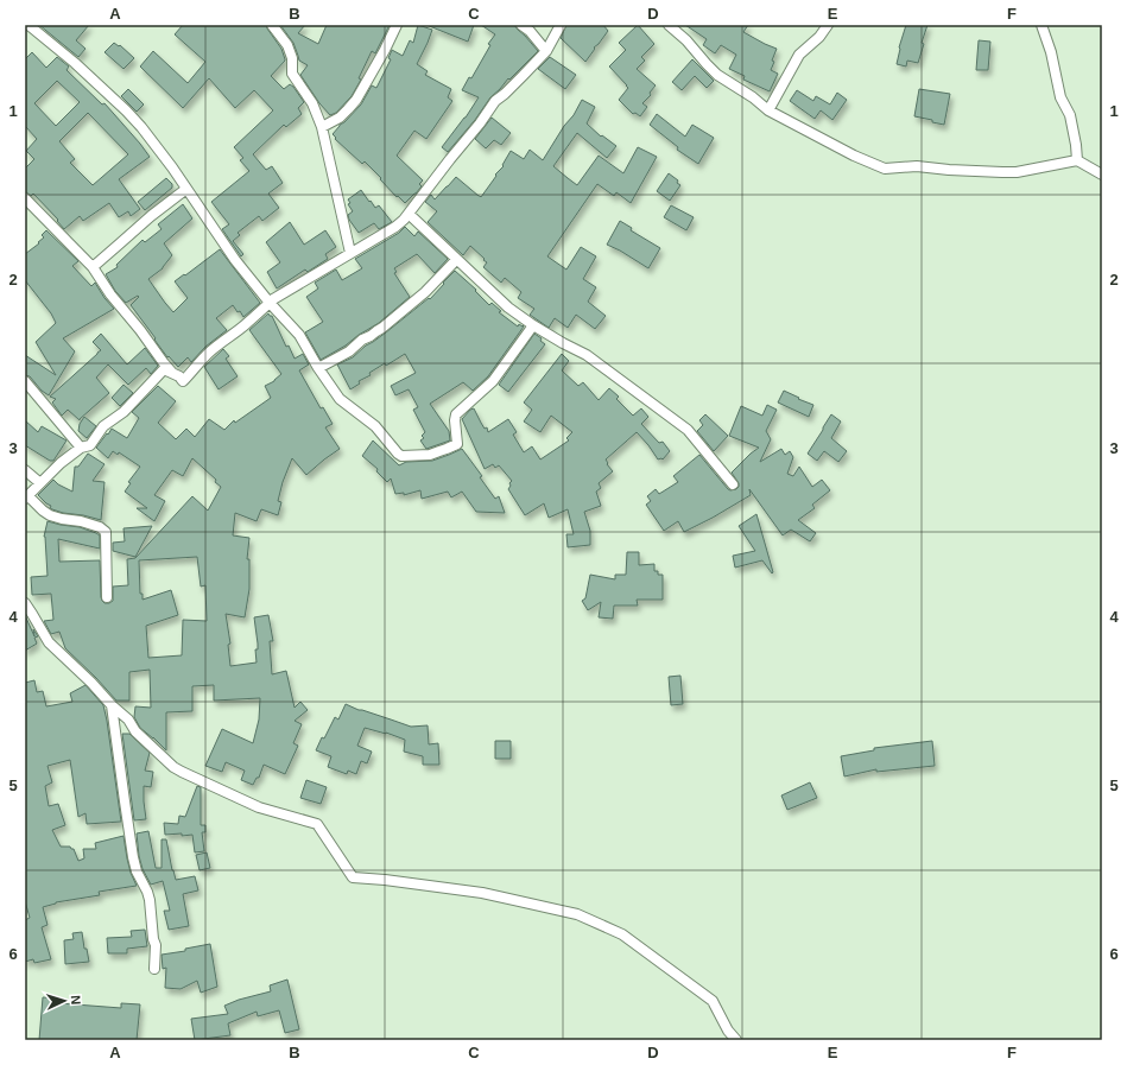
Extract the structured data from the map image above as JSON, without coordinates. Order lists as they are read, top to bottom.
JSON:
{
  "north": "right",
  "grid": {
    "columns": [
      "A",
      "B",
      "C",
      "D",
      "E",
      "F"
    ],
    "rows": [
      "1",
      "2",
      "3",
      "4",
      "5",
      "6"
    ]
  }
}
